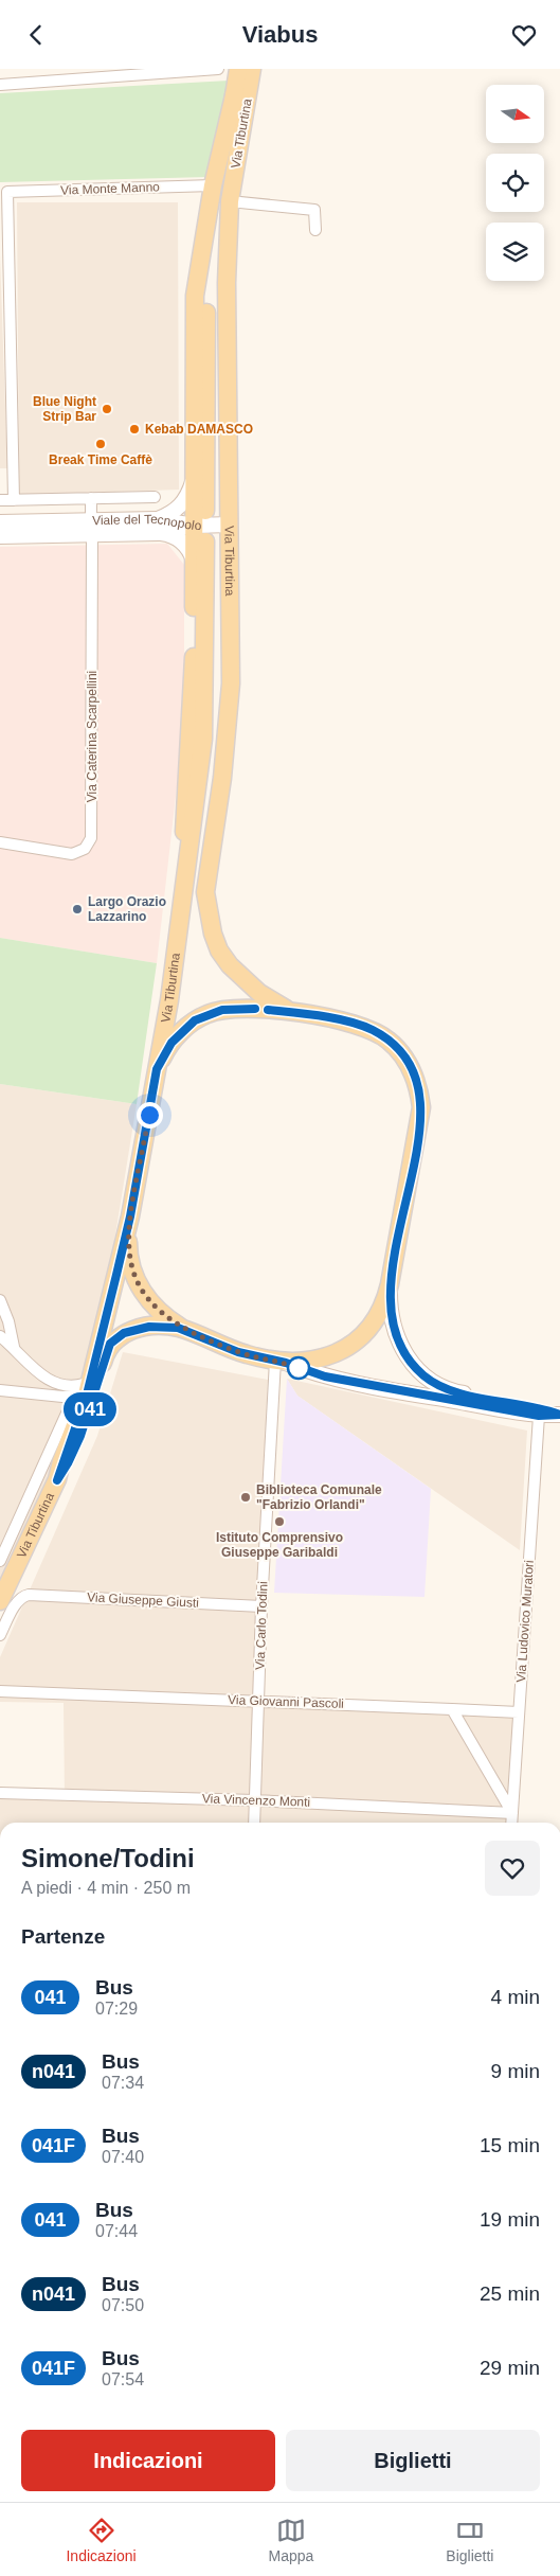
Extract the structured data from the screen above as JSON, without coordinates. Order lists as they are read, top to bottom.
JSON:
{
  "streets": {
    "main road": ["Via Tiburtina", "Viale del Tecnopolo"],
    "street": [
      "Via Monte Manno",
      "Via Caterina Scarpellini",
      "Via Giuseppe Giusti",
      "Via Ludovico Muratori",
      "Via Carlo Todini",
      "Via Giovanni Pascoli",
      "Via Vincenzo Monti"
    ]
  },
  "crossings": [
    ["Via Tiburtina", "Viale del Tecnopolo"],
    ["Viale del Tecnopolo", "Via Caterina Scarpellini"],
    ["Via Giuseppe Giusti", "Via Carlo Todini"],
    ["Via Ludovico Muratori", "Via Giovanni Pascoli"],
    ["Via Ludovico Muratori", "Via Vincenzo Monti"],
    ["Via Carlo Todini", "Via Giovanni Pascoli"],
    ["Via Carlo Todini", "Via Vincenzo Monti"]
  ],
  "places": [
    "Blue Night Strip Bar",
    "Kebab DAMASCO",
    "Break Time Caffè",
    "Largo Orazio Lazzarino",
    "Biblioteca Comunale \"Fabrizio Orlandi\"",
    "Istituto Comprensivo Giuseppe Garibaldi"
  ],
  "lines": ["bus line 041"],
  "north": "right",
  "page": {
    "header": "Viabus",
    "on_map": "041",
    "heading": [
      ["Simone/Todini", "A piedi · 4 min · 250 m"],
      "Partenze"
    ],
    "list": [
      {
        "mark": "041",
        "name": "Bus",
        "note": "07:29",
        "value": "4 min"
      },
      {
        "mark": "n041",
        "name": "Bus",
        "note": "07:34",
        "value": "9 min"
      },
      {
        "mark": "041F",
        "name": "Bus",
        "note": "07:40",
        "value": "15 min"
      },
      {
        "mark": "041",
        "name": "Bus",
        "note": "07:44",
        "value": "19 min"
      },
      {
        "mark": "n041",
        "name": "Bus",
        "note": "07:50",
        "value": "25 min"
      },
      {
        "mark": "041F",
        "name": "Bus",
        "note": "07:54",
        "value": "29 min"
      }
    ],
    "buttons": ["Indicazioni", "Biglietti"],
    "tabs": ["Indicazioni", "Mappa", "Biglietti"]
  }
}
